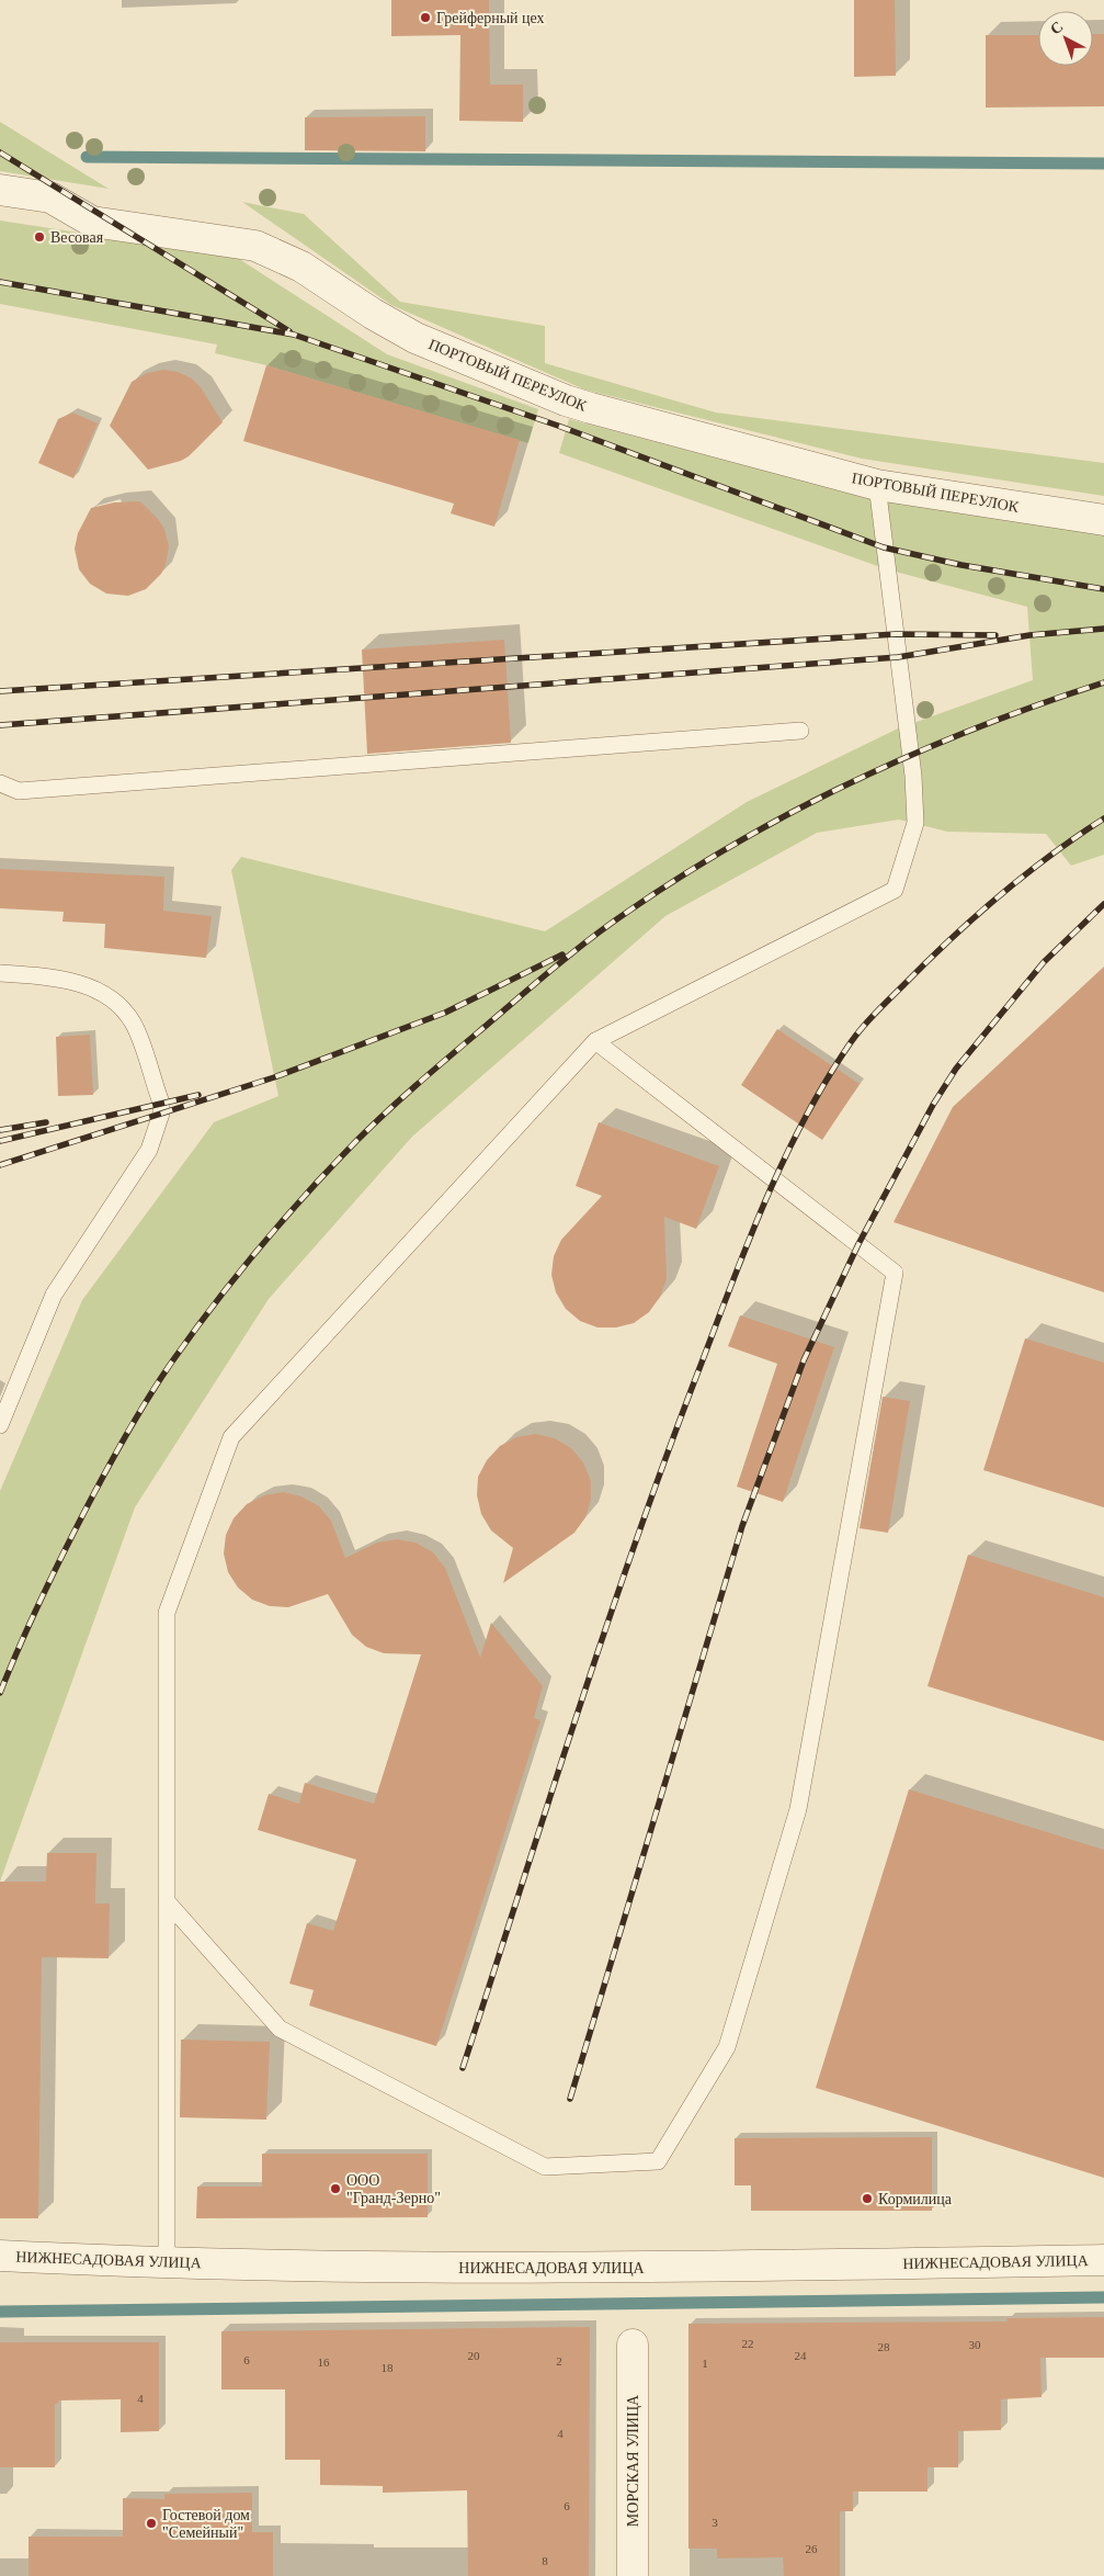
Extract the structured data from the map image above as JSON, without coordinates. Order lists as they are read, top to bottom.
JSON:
{
  "streets": {
    "street": ["ПОРТОВЫЙ ПЕРЕУЛОК", "НИЖНЕСАДОВАЯ УЛИЦА", "МОРСКАЯ УЛИЦА"]
  },
  "places": [
    "Грейферный цех",
    "Весовая",
    "ООО \"Гранд-Зерно\"",
    "Кормилица",
    "Гостевой дом \"Семейный\""
  ],
  "house_numbers": [
    "22",
    "30",
    "28",
    "20",
    "24",
    "6",
    "2",
    "16",
    "1",
    "18",
    "4",
    "4",
    "6",
    "3",
    "26",
    "8"
  ],
  "north": "top left"
}
